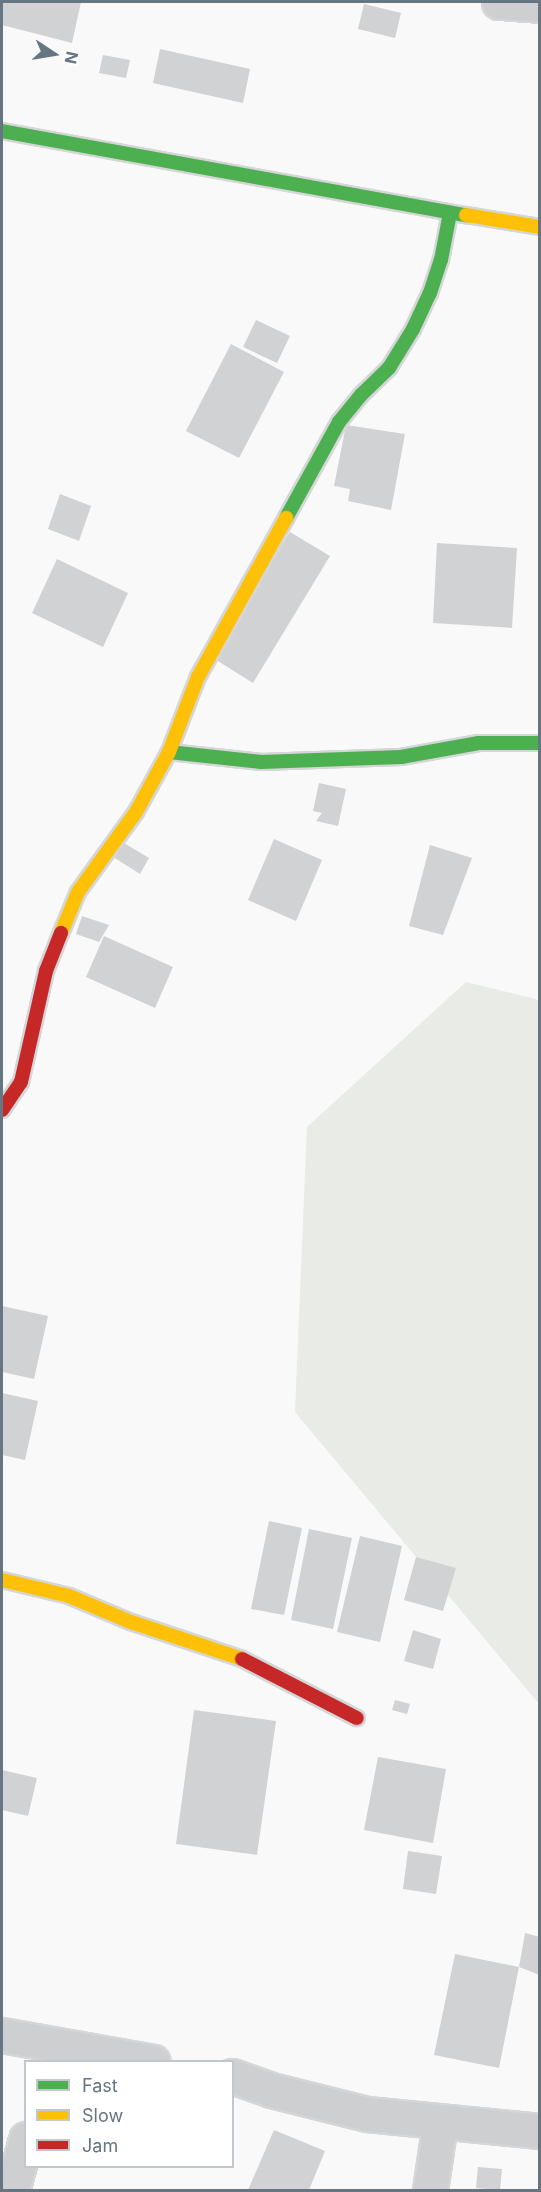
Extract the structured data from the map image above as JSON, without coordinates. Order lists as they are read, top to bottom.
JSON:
{
  "legend": ["Fast", "Slow", "Jam"],
  "north": "right"
}
